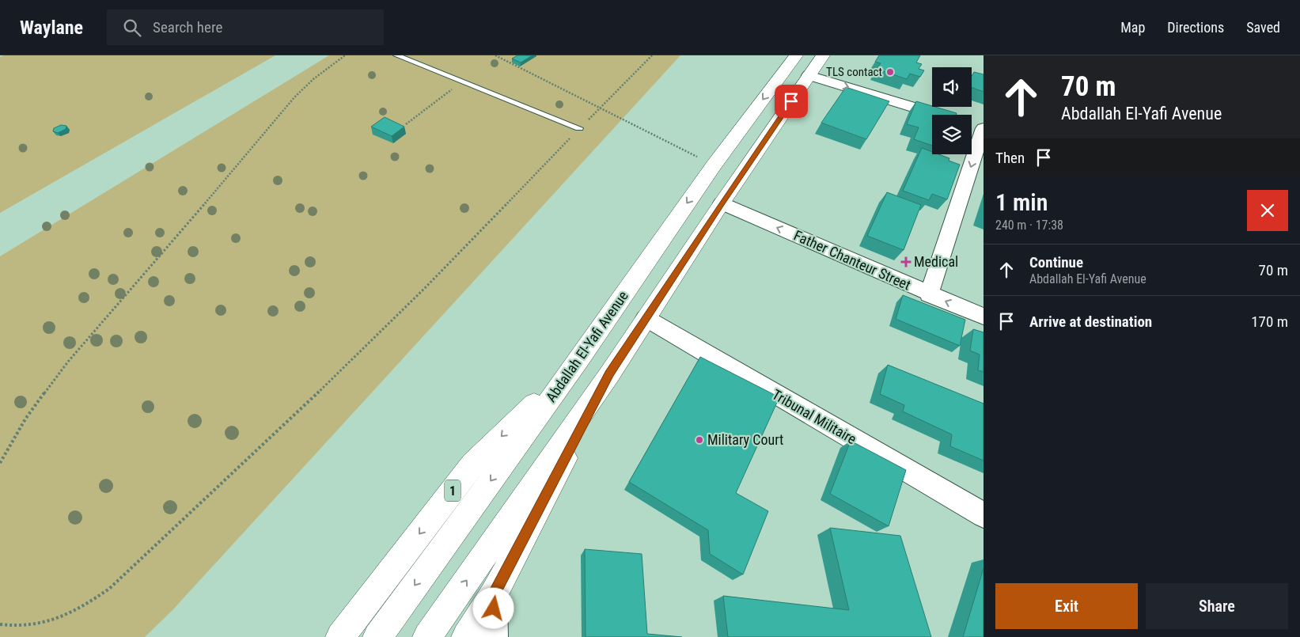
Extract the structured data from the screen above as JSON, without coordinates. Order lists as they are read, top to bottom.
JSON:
{
  "streets": {
    "highway": ["Abdallah El-Yafi Avenue", "1"],
    "street": ["Father Chanteur Street", "Tribunal Militaire"]
  },
  "crossings": [
    ["Abdallah El-Yafi Avenue", "1"]
  ],
  "places": {
    "other": ["TLS contact", "Military Court"],
    "health": ["Medical"]
  },
  "page": {
    "header": "Waylane",
    "search": "Search here",
    "nav": ["Map", "Directions", "Saved"],
    "turn": ["70 m", "Abdallah El-Yafi Avenue"],
    "then": "Then",
    "heading": ["1 min", "240 m · 17:38"],
    "list": [
      {
        "name": "Continue",
        "note": "Abdallah El-Yafi Avenue",
        "value": "70 m"
      },
      {
        "name": "Arrive at destination",
        "value": "170 m"
      }
    ],
    "buttons": ["Exit", "Share"]
  }
}
